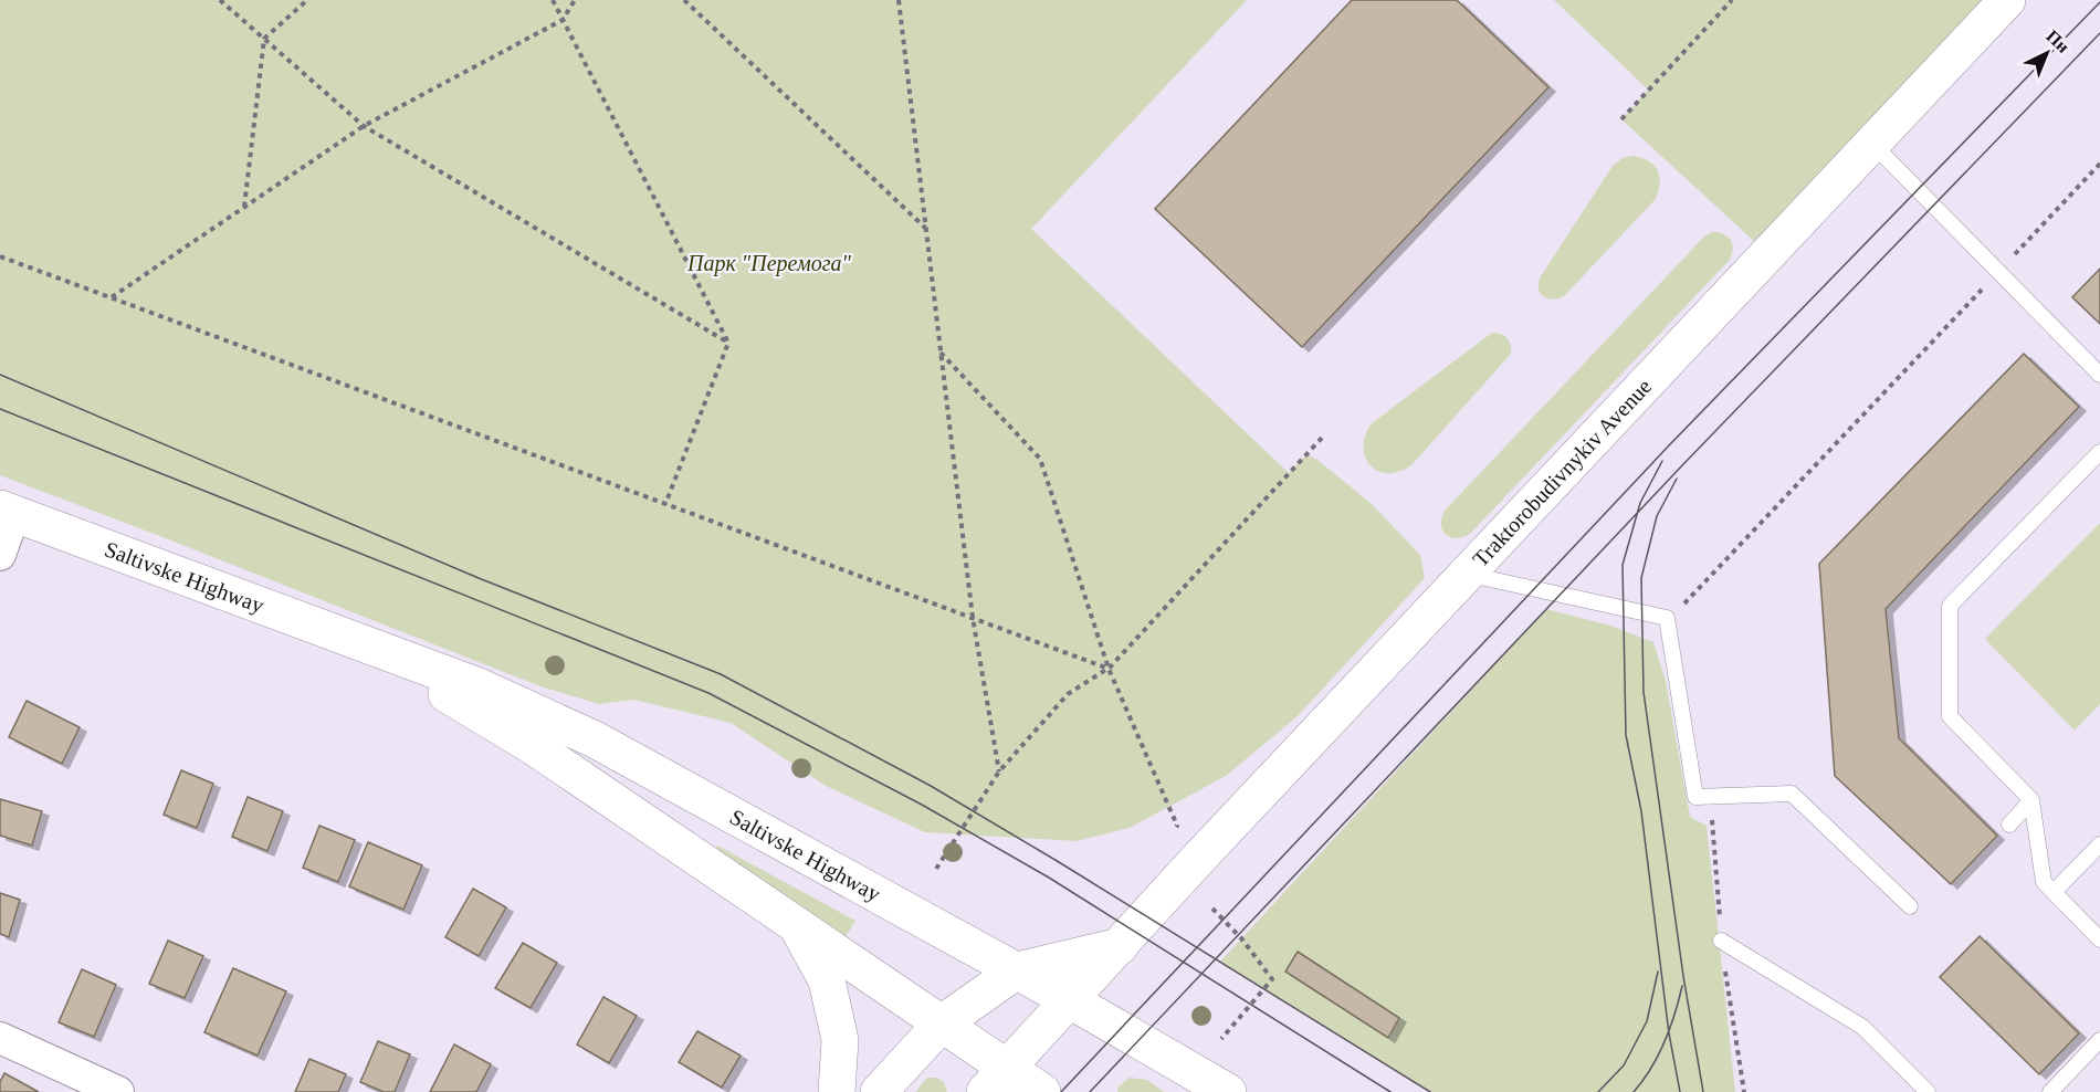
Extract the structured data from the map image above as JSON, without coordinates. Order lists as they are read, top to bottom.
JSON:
{
  "streets": {
    "main road": ["Traktorobudivnykiv Avenue", "Saltivske Highway"]
  },
  "crossings": [
    ["Traktorobudivnykiv Avenue", "Saltivske Highway"]
  ],
  "parks": ["Парк \"Перемога\""],
  "north": "top right"
}
